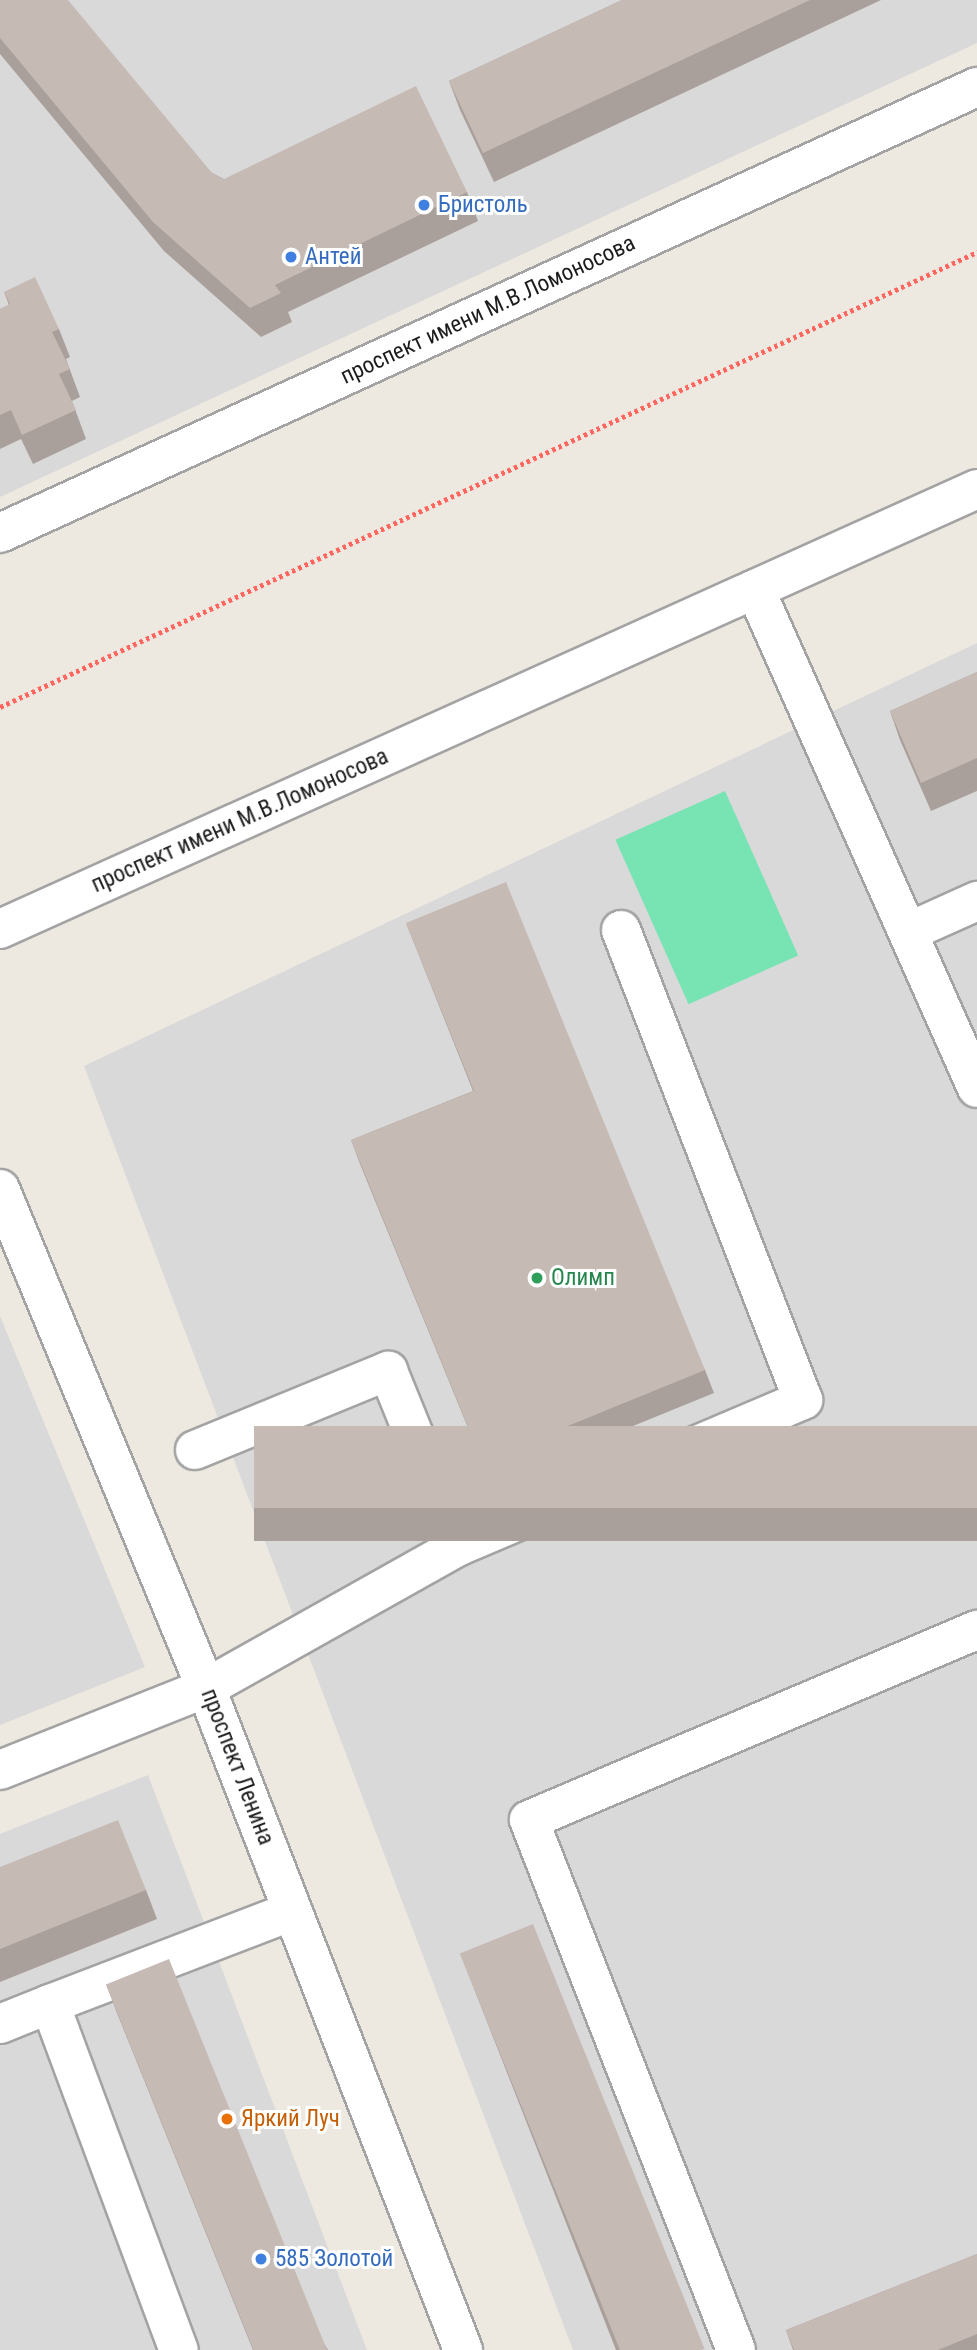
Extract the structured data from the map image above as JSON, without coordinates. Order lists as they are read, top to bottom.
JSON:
{
  "streets": {
    "street": ["проспект имени М.В.Ломоносова", "проспект Ленина"]
  },
  "places": [
    "Бристоль",
    "Антей",
    "Олимп",
    "Яркий Луч",
    "585 Золотой"
  ]
}
